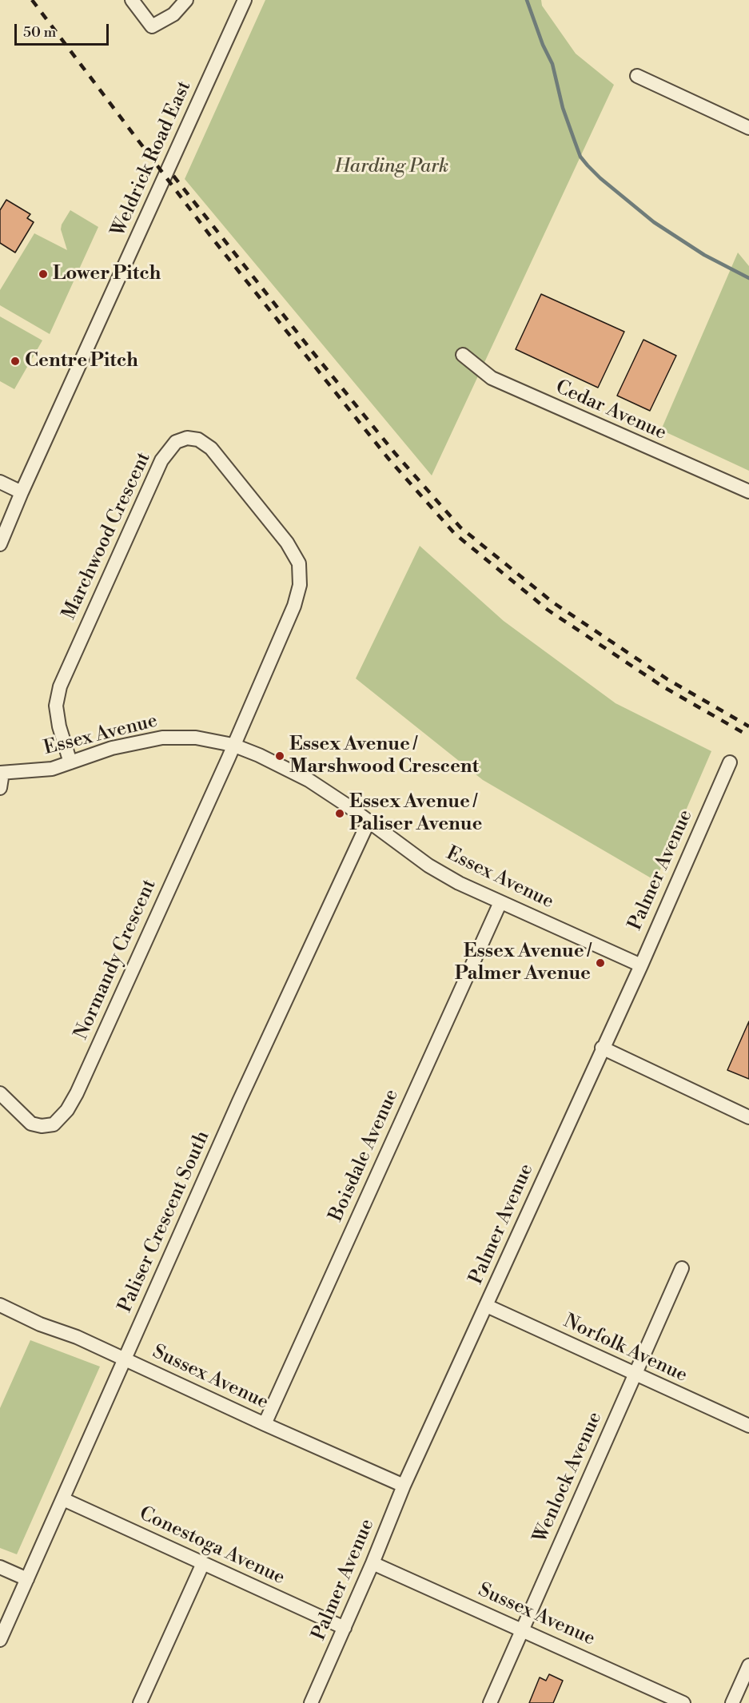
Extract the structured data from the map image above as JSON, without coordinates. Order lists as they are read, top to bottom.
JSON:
{
  "streets": {
    "street": [
      "Weldrick Road East",
      "Cedar Avenue",
      "Marchwood Crescent",
      "Essex Avenue",
      "Palmer Avenue",
      "Normandy Crescent",
      "Boisdale Avenue",
      "Paliser Crescent South",
      "Norfolk Avenue",
      "Sussex Avenue",
      "Wenlock Avenue",
      "Conestoga Avenue"
    ]
  },
  "crossings": [
    ["Marchwood Crescent", "Essex Avenue"],
    ["Marchwood Crescent", "Normandy Crescent"],
    ["Essex Avenue", "Palmer Avenue"],
    ["Essex Avenue", "Normandy Crescent"],
    ["Essex Avenue", "Boisdale Avenue"],
    ["Essex Avenue", "Paliser Crescent South"],
    ["Palmer Avenue", "Norfolk Avenue"],
    ["Palmer Avenue", "Sussex Avenue"],
    ["Palmer Avenue", "Conestoga Avenue"],
    ["Boisdale Avenue", "Sussex Avenue"],
    ["Paliser Crescent South", "Sussex Avenue"],
    ["Paliser Crescent South", "Conestoga Avenue"],
    ["Norfolk Avenue", "Wenlock Avenue"],
    ["Sussex Avenue", "Wenlock Avenue"]
  ],
  "parks": ["Harding Park"],
  "places": [
    "Lower Pitch",
    "Centre Pitch",
    "Essex Avenue / Marshwood Crescent",
    "Essex Avenue / Paliser Avenue",
    "Essex Avenue / Palmer Avenue"
  ],
  "scale_bar": "50 m"
}
